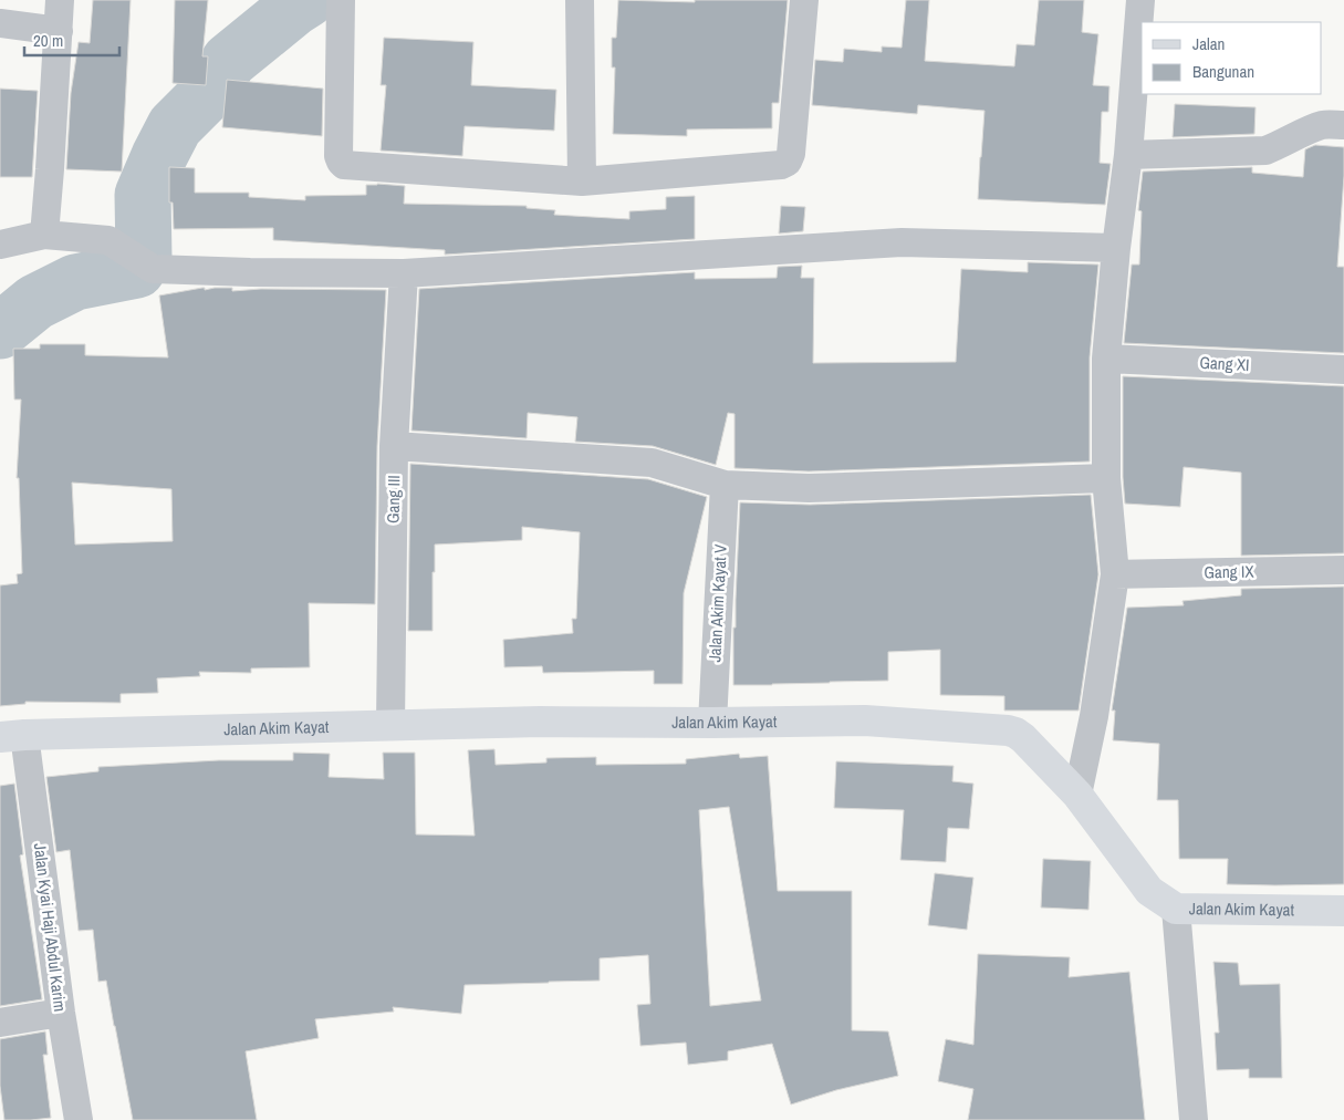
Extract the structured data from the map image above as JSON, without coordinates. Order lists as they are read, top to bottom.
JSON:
{
  "streets": {
    "main road": ["Jalan Akim Kayat"],
    "street": [
      "Gang XI",
      "Gang III",
      "Gang IX",
      "Jalan Akim Kayat V",
      "Jalan Kyai Haji Abdul Karim"
    ]
  },
  "crossings": [
    ["Gang III", "Jalan Akim Kayat"],
    ["Jalan Akim Kayat V", "Jalan Akim Kayat"],
    ["Jalan Akim Kayat", "Jalan Kyai Haji Abdul Karim"]
  ],
  "legend": ["Jalan", "Bangunan"],
  "scale_bar": "20 m"
}
